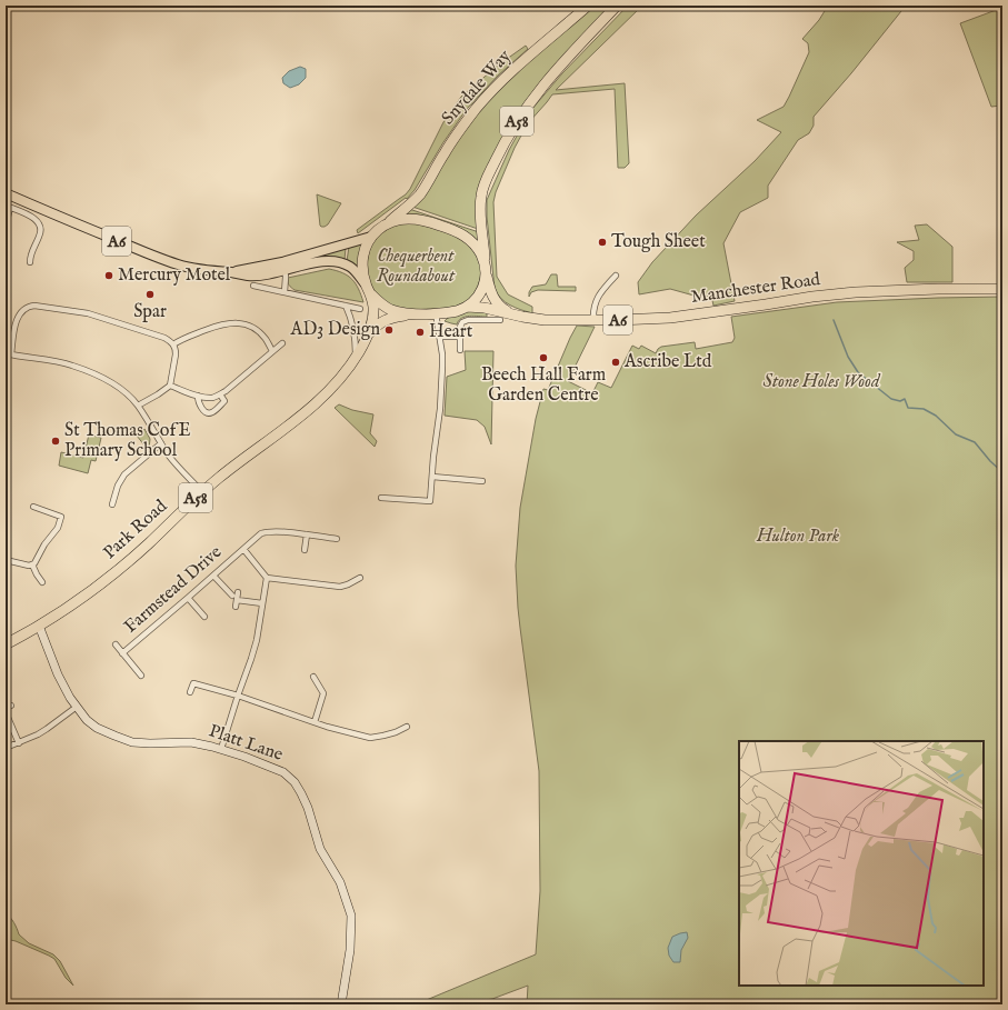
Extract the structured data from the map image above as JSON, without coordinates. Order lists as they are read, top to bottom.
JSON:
{
  "streets": {
    "highway": [
      "Snydale Way",
      "A58",
      "A6",
      "Manchester Road",
      "Park Road"
    ],
    "street": ["Farmstead Drive", "Platt Lane"]
  },
  "crossings": [
    ["Snydale Way", "A58"],
    ["Snydale Way", "A6"],
    ["Snydale Way", "Manchester Road"],
    ["Snydale Way", "Park Road"],
    ["A58", "A6"],
    ["A58", "Manchester Road"],
    ["A58", "Park Road"],
    ["A6", "Manchester Road"],
    ["A6", "Park Road"],
    ["Manchester Road", "Park Road"],
    ["Park Road", "Platt Lane"]
  ],
  "parks": ["Chequerbent Roundabout", "Stone Holes Wood", "Hulton Park"],
  "places": [
    "Tough Sheet",
    "Mercury Motel",
    "Spar",
    "AD3 Design",
    "Heart",
    "Beech Hall Farm Garden Centre",
    "Ascribe Ltd",
    "St Thomas CofE Primary School"
  ]
}
